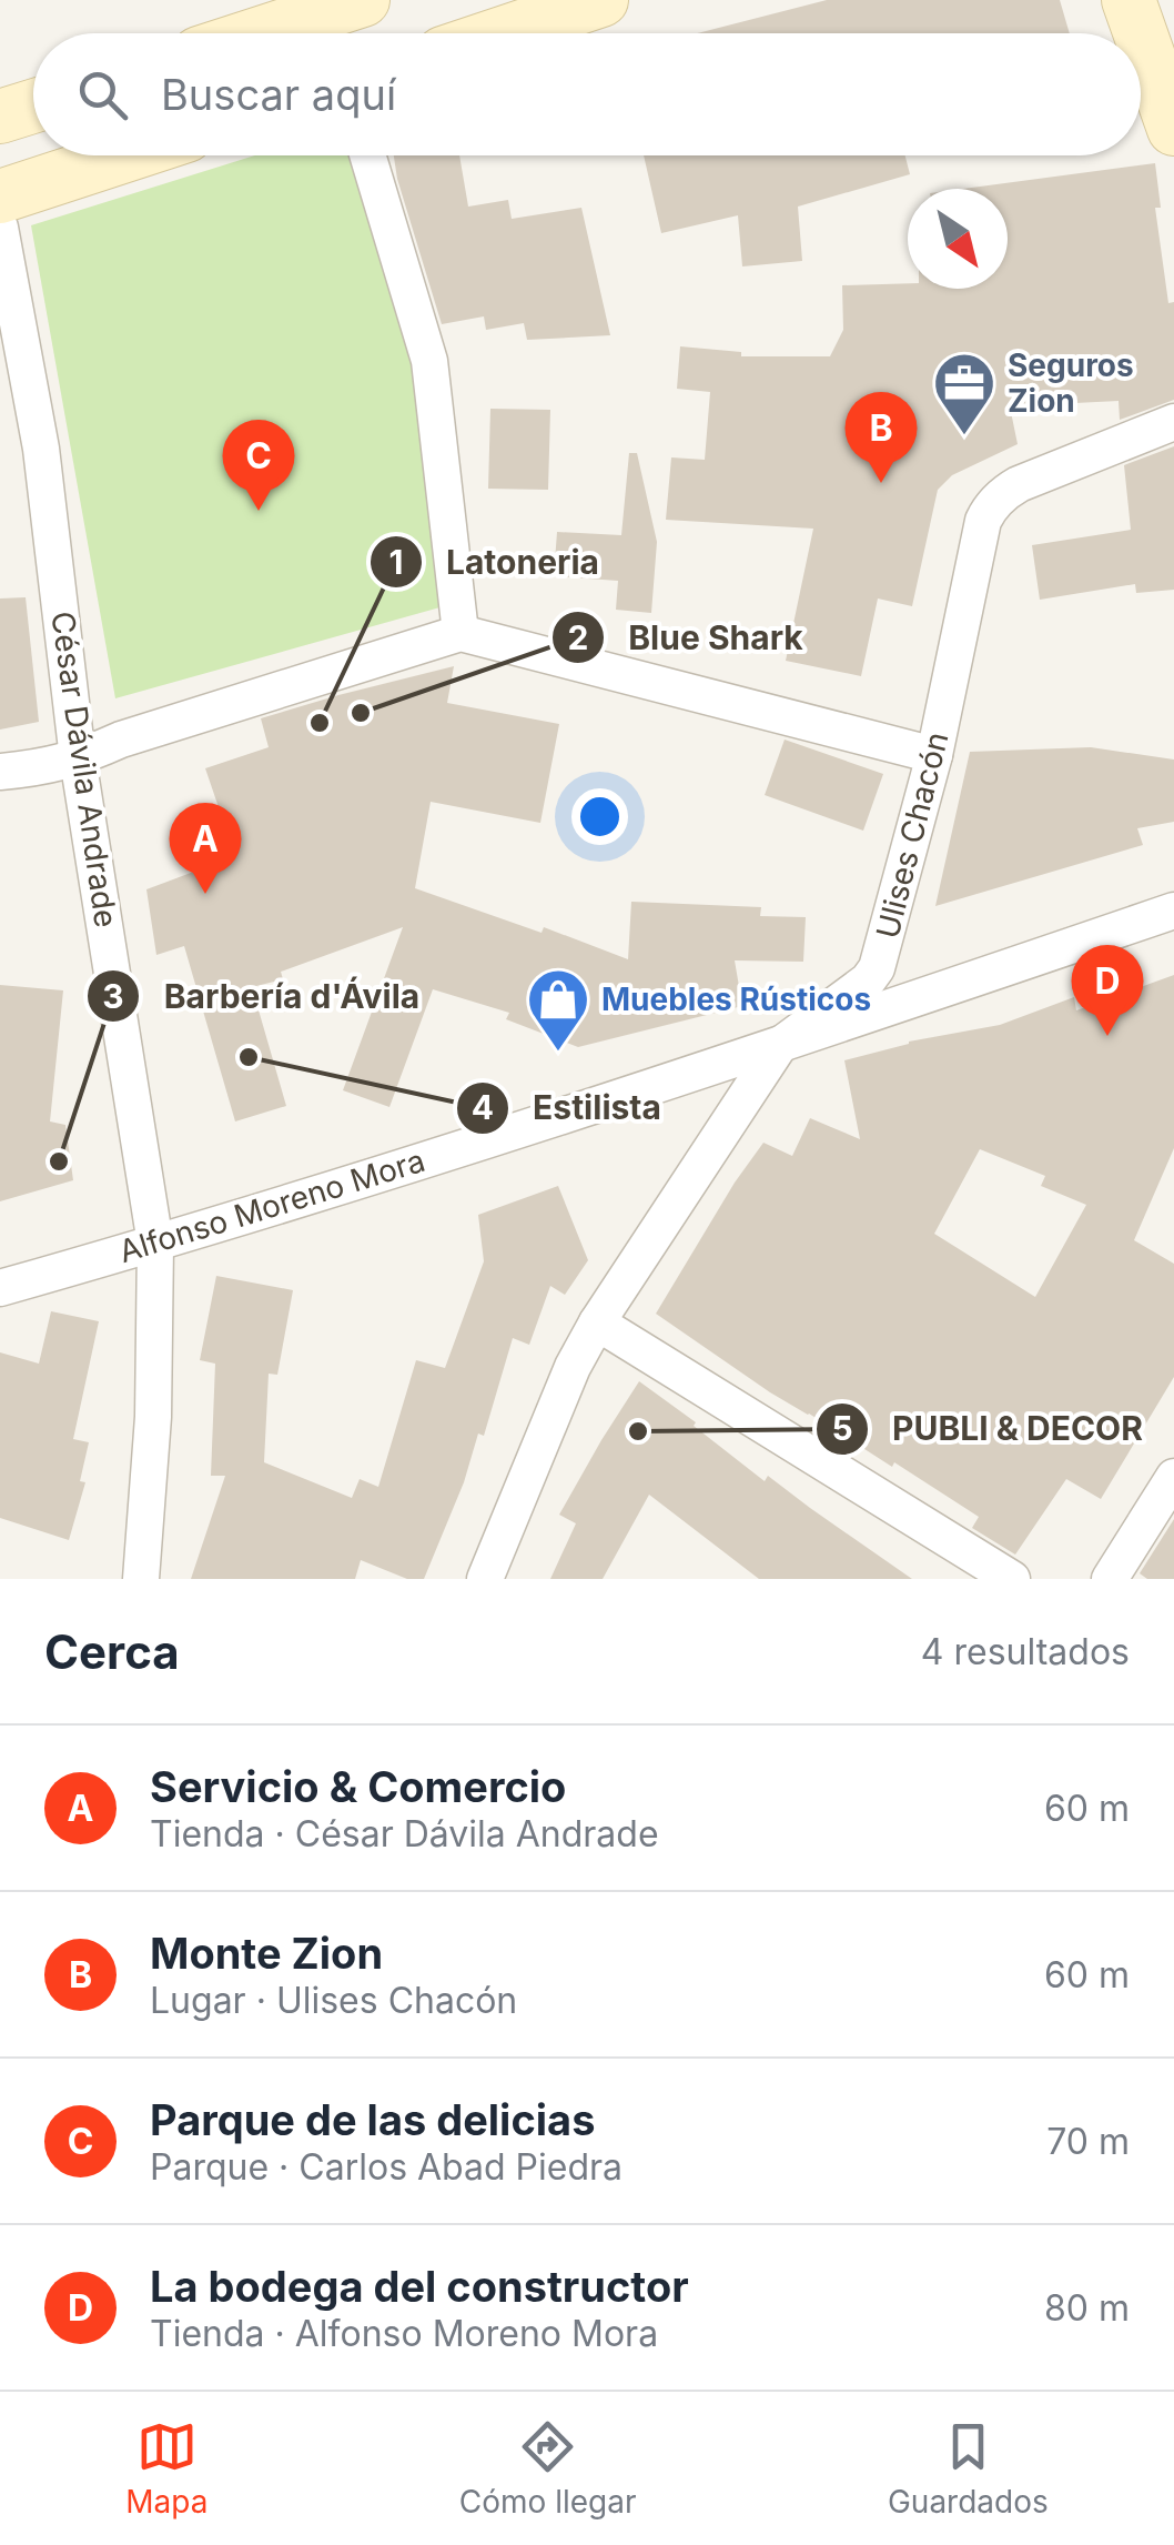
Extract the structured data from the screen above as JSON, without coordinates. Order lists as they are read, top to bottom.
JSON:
{
  "streets": {
    "street": ["César Dávila Andrade", "Ulises Chacón", "Alfonso Moreno Mora"]
  },
  "crossings": [
    ["César Dávila Andrade", "Alfonso Moreno Mora"],
    ["Ulises Chacón", "Alfonso Moreno Mora"]
  ],
  "places": {
    "office": ["Seguros Zion"],
    "other": [
      "Blue Shark",
      "Latoneria",
      "Estilista",
      "Barbería d'Ávila",
      "PUBLI & DECOR"
    ],
    "shop": ["Muebles Rústicos"]
  },
  "north": "bottom right",
  "page": {
    "search": "Buscar aquí",
    "pins": [
      "B",
      "C",
      "A",
      "D"
    ],
    "heading": ["Cerca", "4 resultados"],
    "list": [
      {
        "mark": "A",
        "name": "Servicio & Comercio",
        "note": "Tienda · César Dávila Andrade",
        "value": "60 m"
      },
      {
        "mark": "B",
        "name": "Monte Zion",
        "note": "Lugar · Ulises Chacón",
        "value": "60 m"
      },
      {
        "mark": "C",
        "name": "Parque de las delicias",
        "note": "Parque · Carlos Abad Piedra",
        "value": "70 m"
      },
      {
        "mark": "D",
        "name": "La bodega del constructor",
        "note": "Tienda · Alfonso Moreno Mora",
        "value": "80 m"
      }
    ],
    "nav": ["Mapa", "Cómo llegar", "Guardados"]
  }
}
